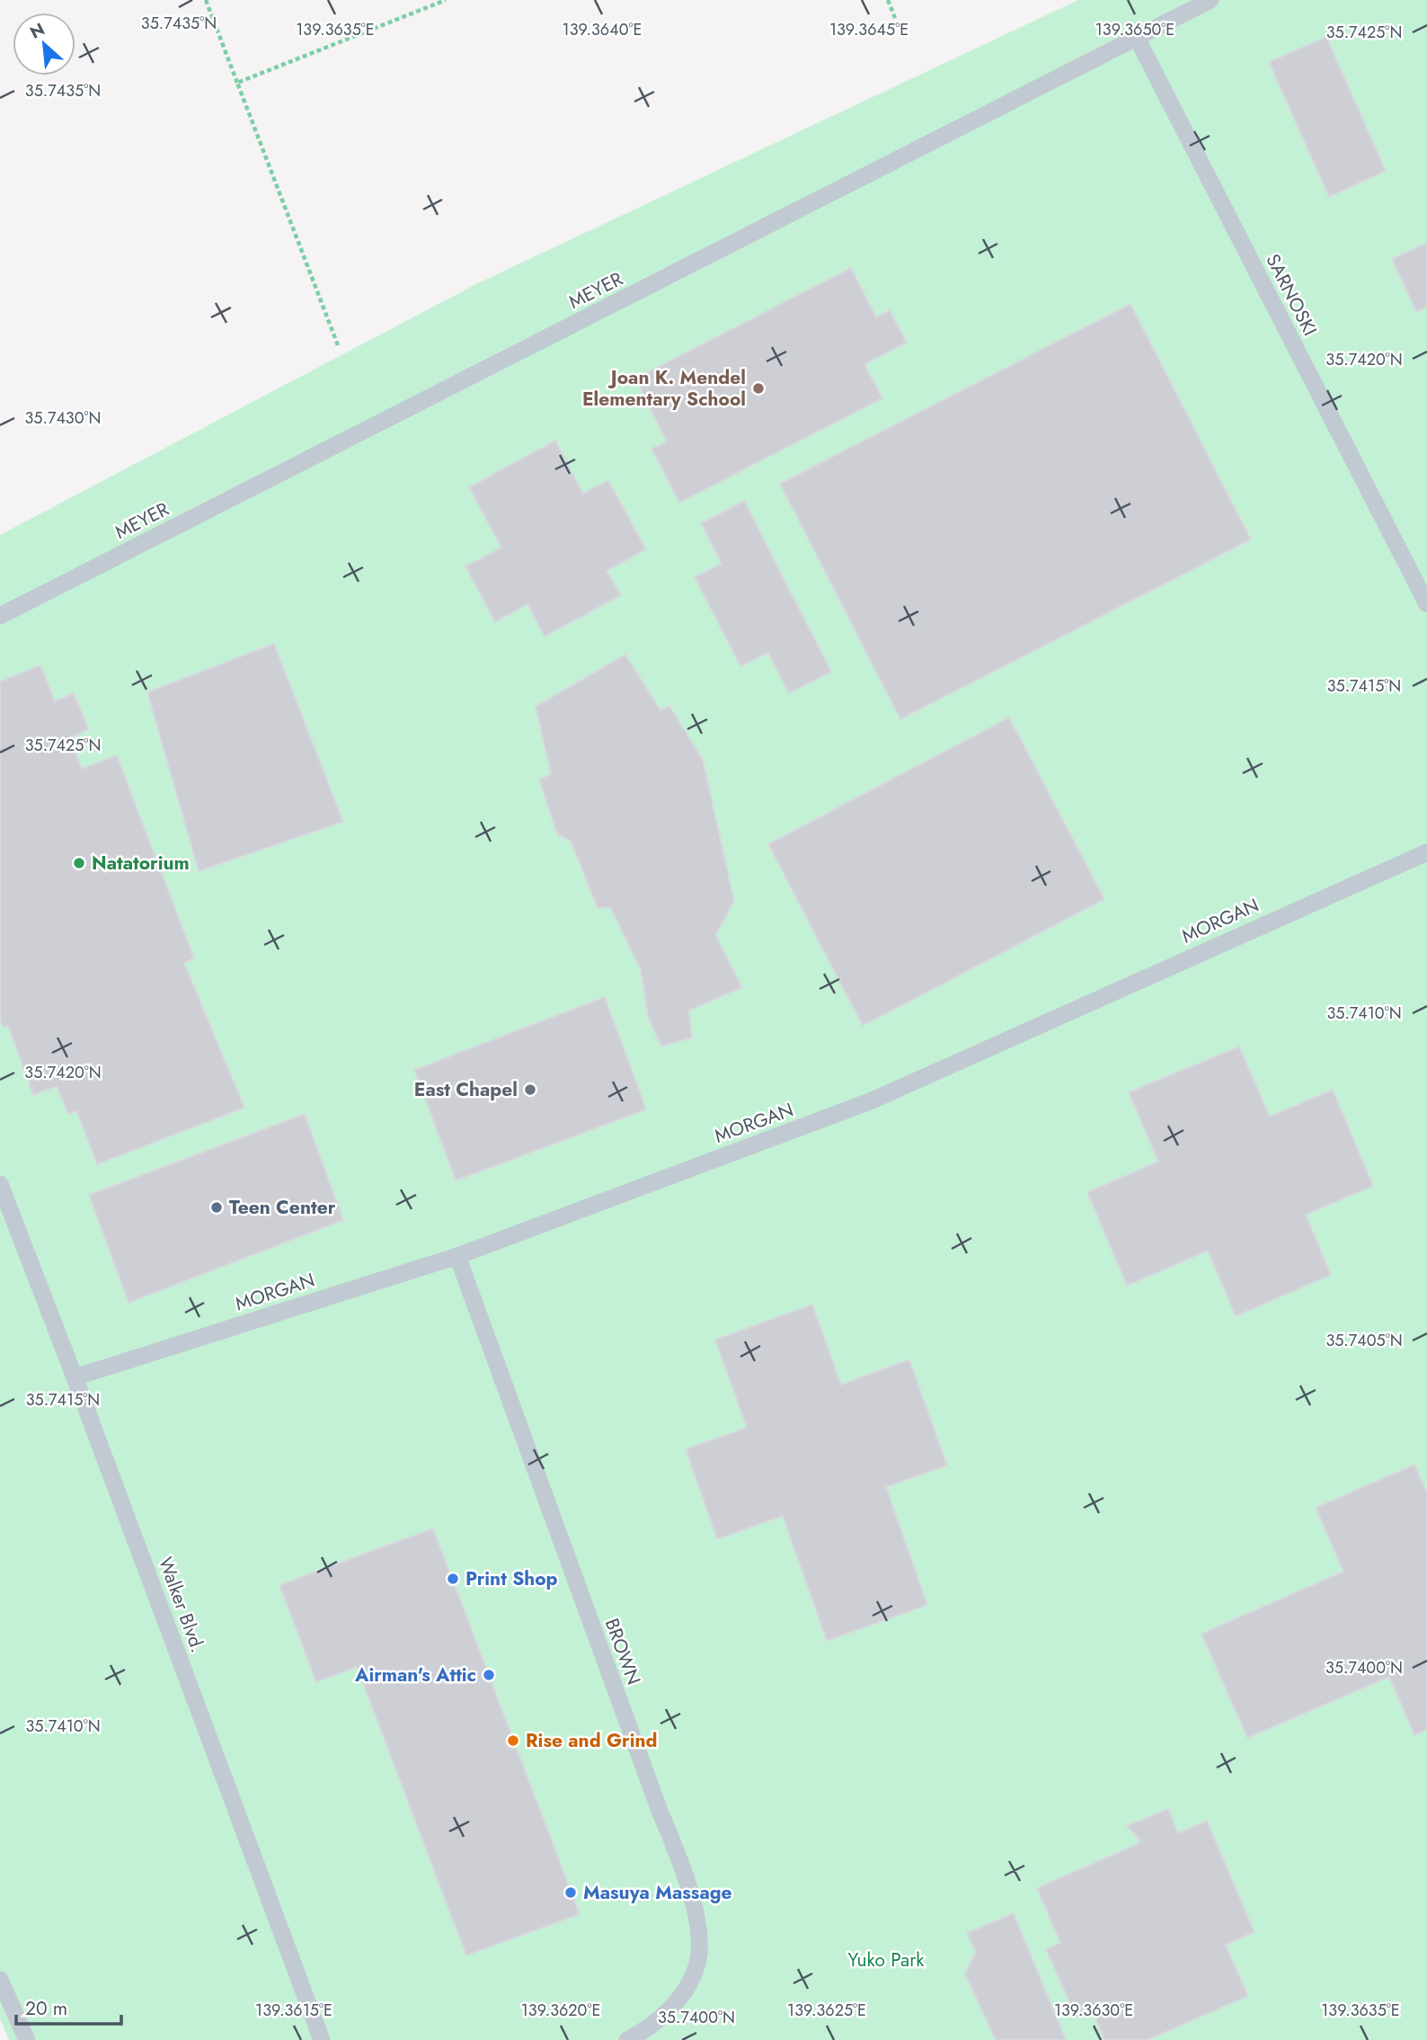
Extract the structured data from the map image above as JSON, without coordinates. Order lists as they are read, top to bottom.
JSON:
{
  "streets": {
    "lane": [
      "MEYER",
      "SARNOSKI",
      "MORGAN",
      "Walker Blvd.",
      "BROWN"
    ]
  },
  "crossings": [
    ["MEYER", "SARNOSKI"],
    ["MORGAN", "Walker Blvd."],
    ["MORGAN", "BROWN"]
  ],
  "parks": ["Yuko Park"],
  "places": [
    "Joan K. Mendel Elementary School",
    "Natatorium",
    "East Chapel",
    "Teen Center",
    "Print Shop",
    "Airman's Attic",
    "Rise and Grind",
    "Masuya Massage"
  ],
  "scale_bar": "20 m",
  "north": "top left",
  "coordinates": [
    "35.7435°N",
    "139.3635°E",
    "139.3640°E",
    "139.3645°E",
    "139.3650°E",
    "35.7425°N",
    "35.7420°N",
    "35.7430°N",
    "35.7415°N",
    "35.7410°N",
    "35.7405°N",
    "35.7400°N",
    "139.3615°E",
    "139.3620°E",
    "139.3625°E",
    "139.3630°E"
  ]
}
